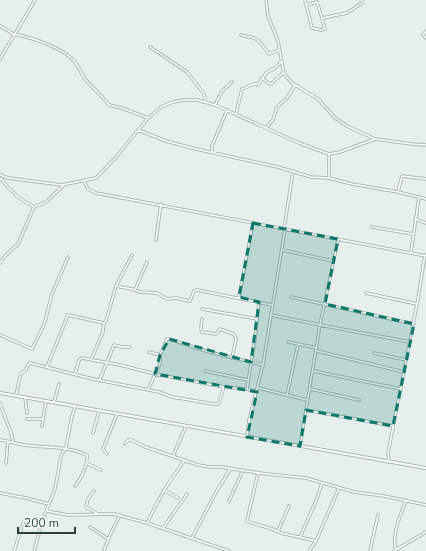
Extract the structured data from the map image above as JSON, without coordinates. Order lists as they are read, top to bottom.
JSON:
{
  "scale_bar": "200 m"
}
